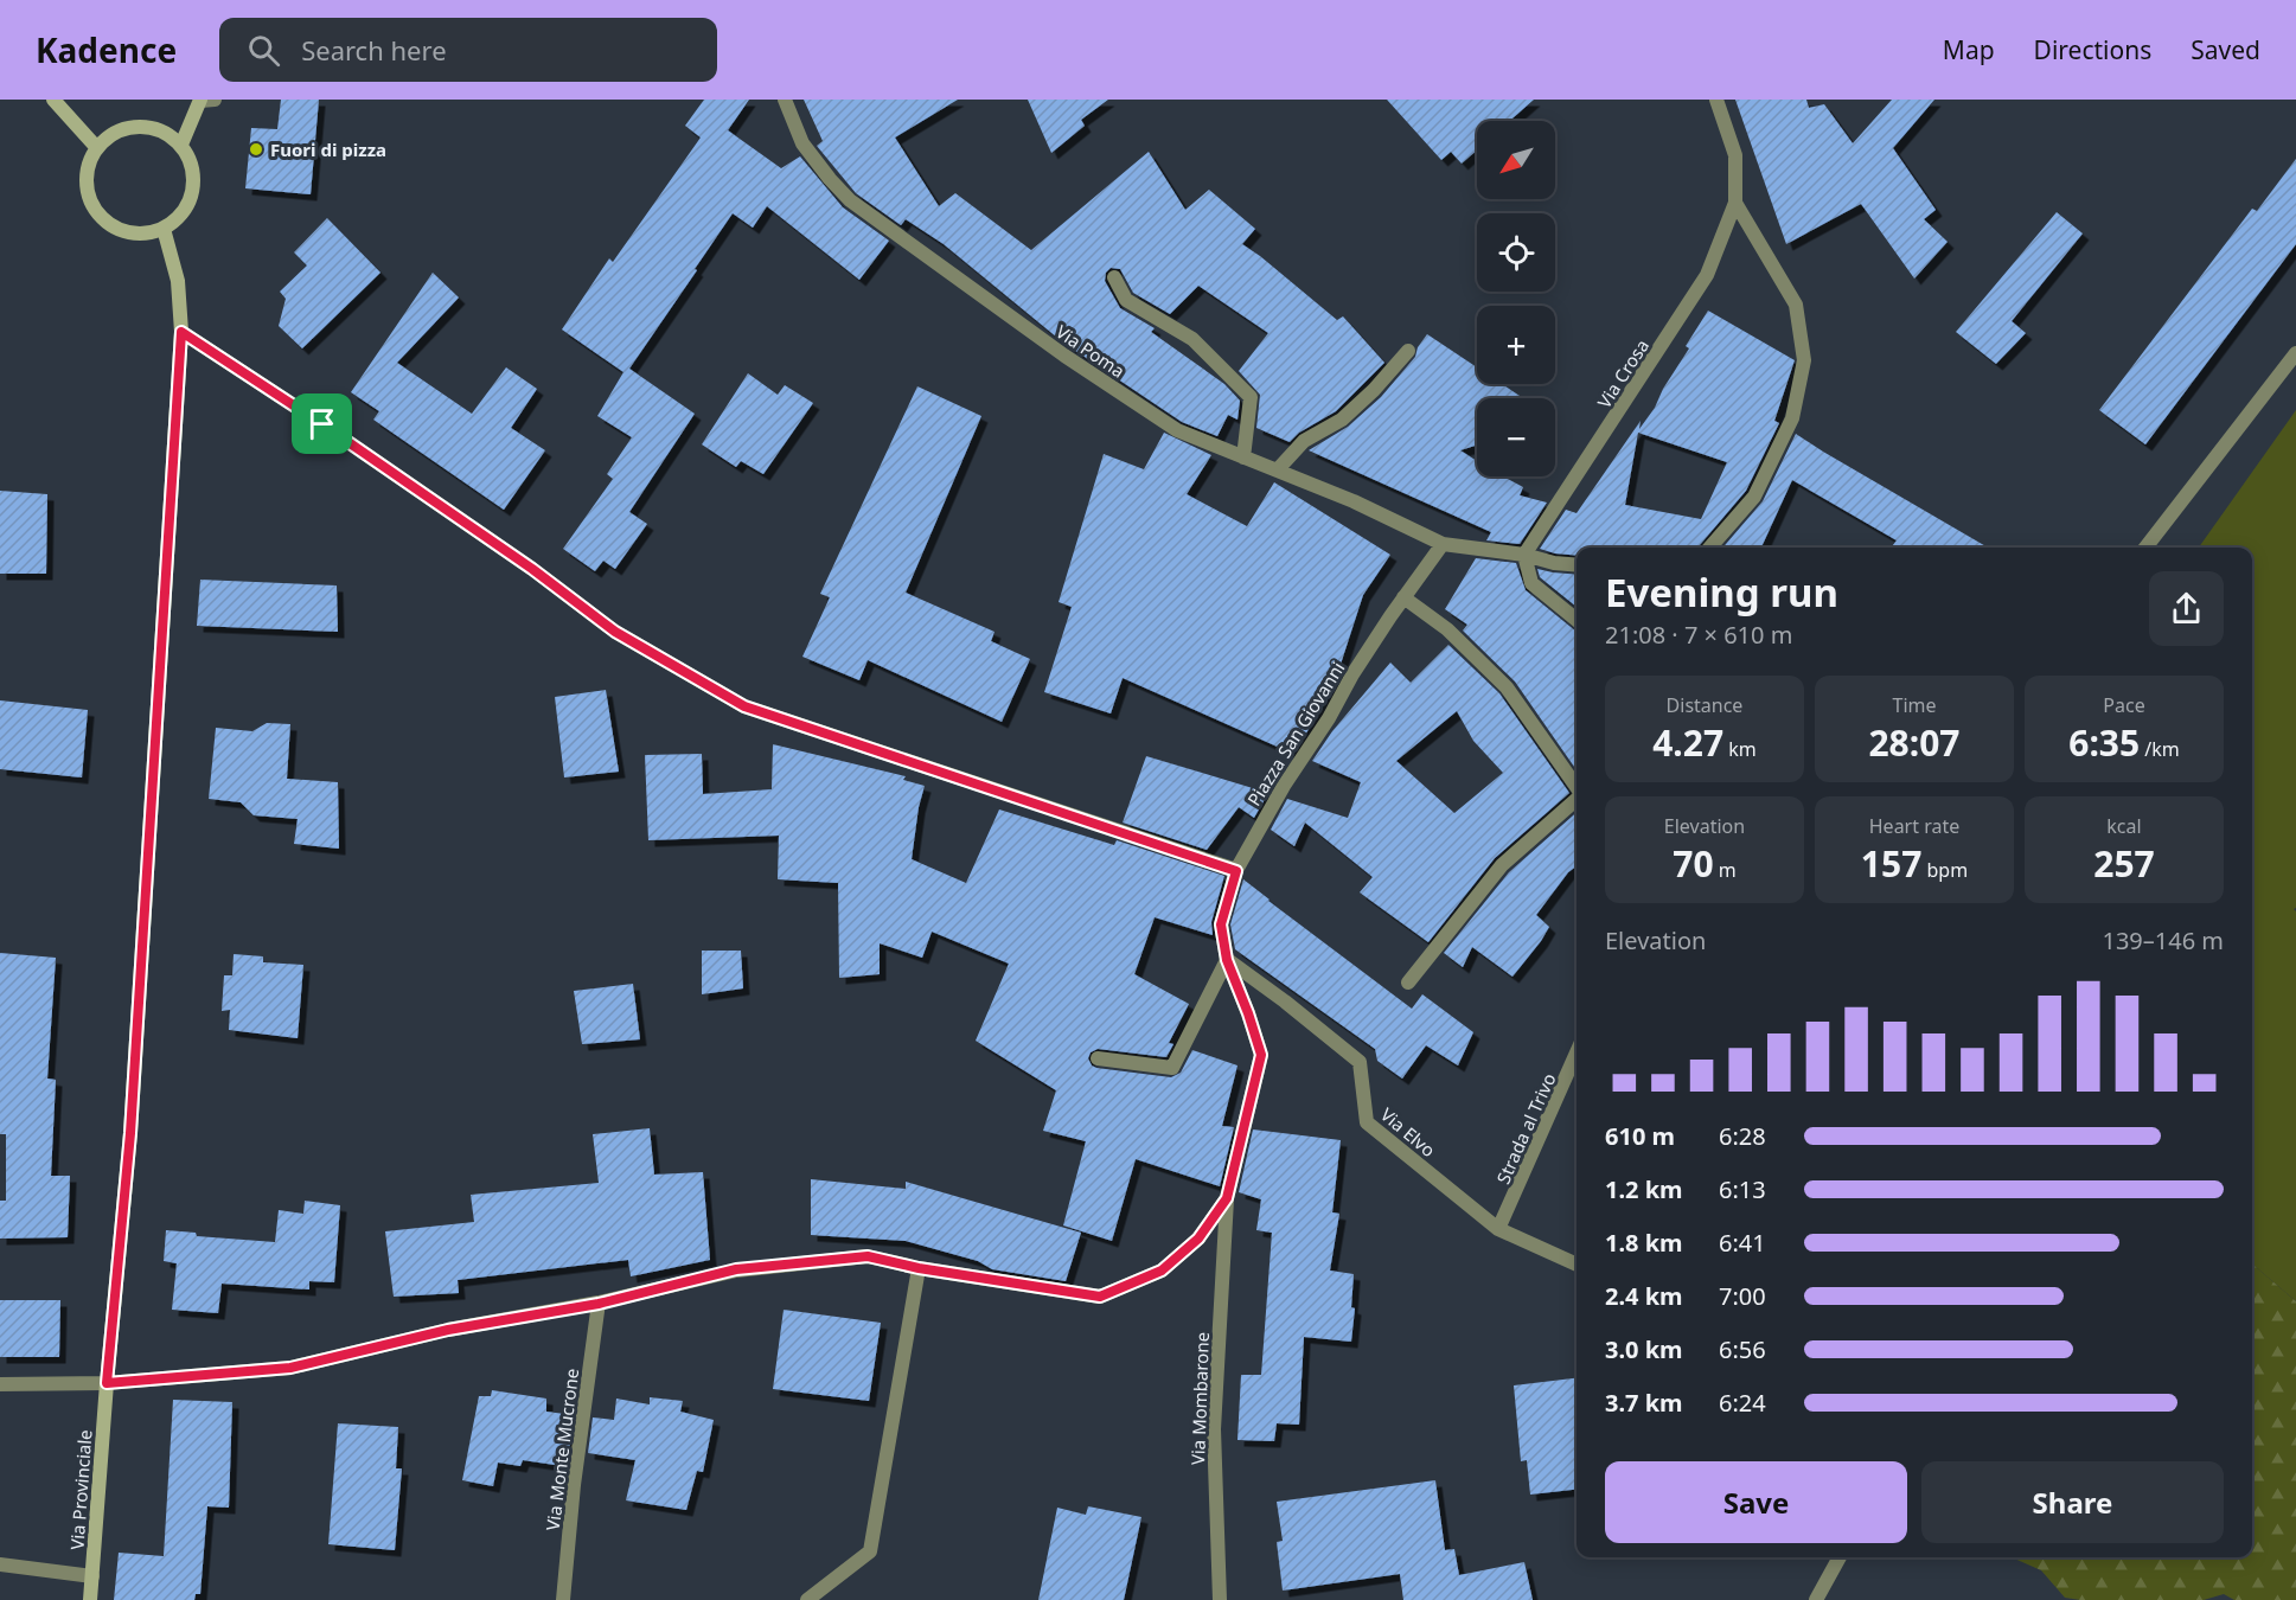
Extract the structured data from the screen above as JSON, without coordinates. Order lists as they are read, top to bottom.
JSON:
{
  "streets": {
    "street": [
      "Via Poma",
      "Via Crosa",
      "Piazza San Giovanni",
      "Strada al Trivo",
      "Via Elvo",
      "Via Mombarone",
      "Via Monte Mucrone",
      "Via Provinciale"
    ]
  },
  "crossings": [
    ["Via Poma", "Piazza San Giovanni"],
    ["Piazza San Giovanni", "Via Elvo"],
    ["Piazza San Giovanni", "Via Mombarone"],
    ["Strada al Trivo", "Via Elvo"]
  ],
  "places": ["Fuori di pizza"],
  "north": "bottom left",
  "page": {
    "header": "Kadence",
    "search": "Search here",
    "nav": ["Map", "Directions", "Saved"],
    "map_buttons": ["+", "−"],
    "heading": ["Evening run", "21:08 · 7 × 610 m"],
    "stats": [
      ["Distance", "4.27 km"],
      ["Time", "28:07"],
      ["Pace", "6:35 /km"],
      ["Elevation", "70 m"],
      ["Heart rate", "157 bpm"],
      ["kcal", "257"]
    ],
    "chart": ["Elevation", "139–146 m"],
    "list": [
      {
        "name": "610 m",
        "note": "6:28"
      },
      {
        "name": "1.2 km",
        "note": "6:13"
      },
      {
        "name": "1.8 km",
        "note": "6:41"
      },
      {
        "name": "2.4 km",
        "note": "7:00"
      },
      {
        "name": "3.0 km",
        "note": "6:56"
      },
      {
        "name": "3.7 km",
        "note": "6:24"
      }
    ],
    "buttons": ["Save", "Share"]
  }
}
